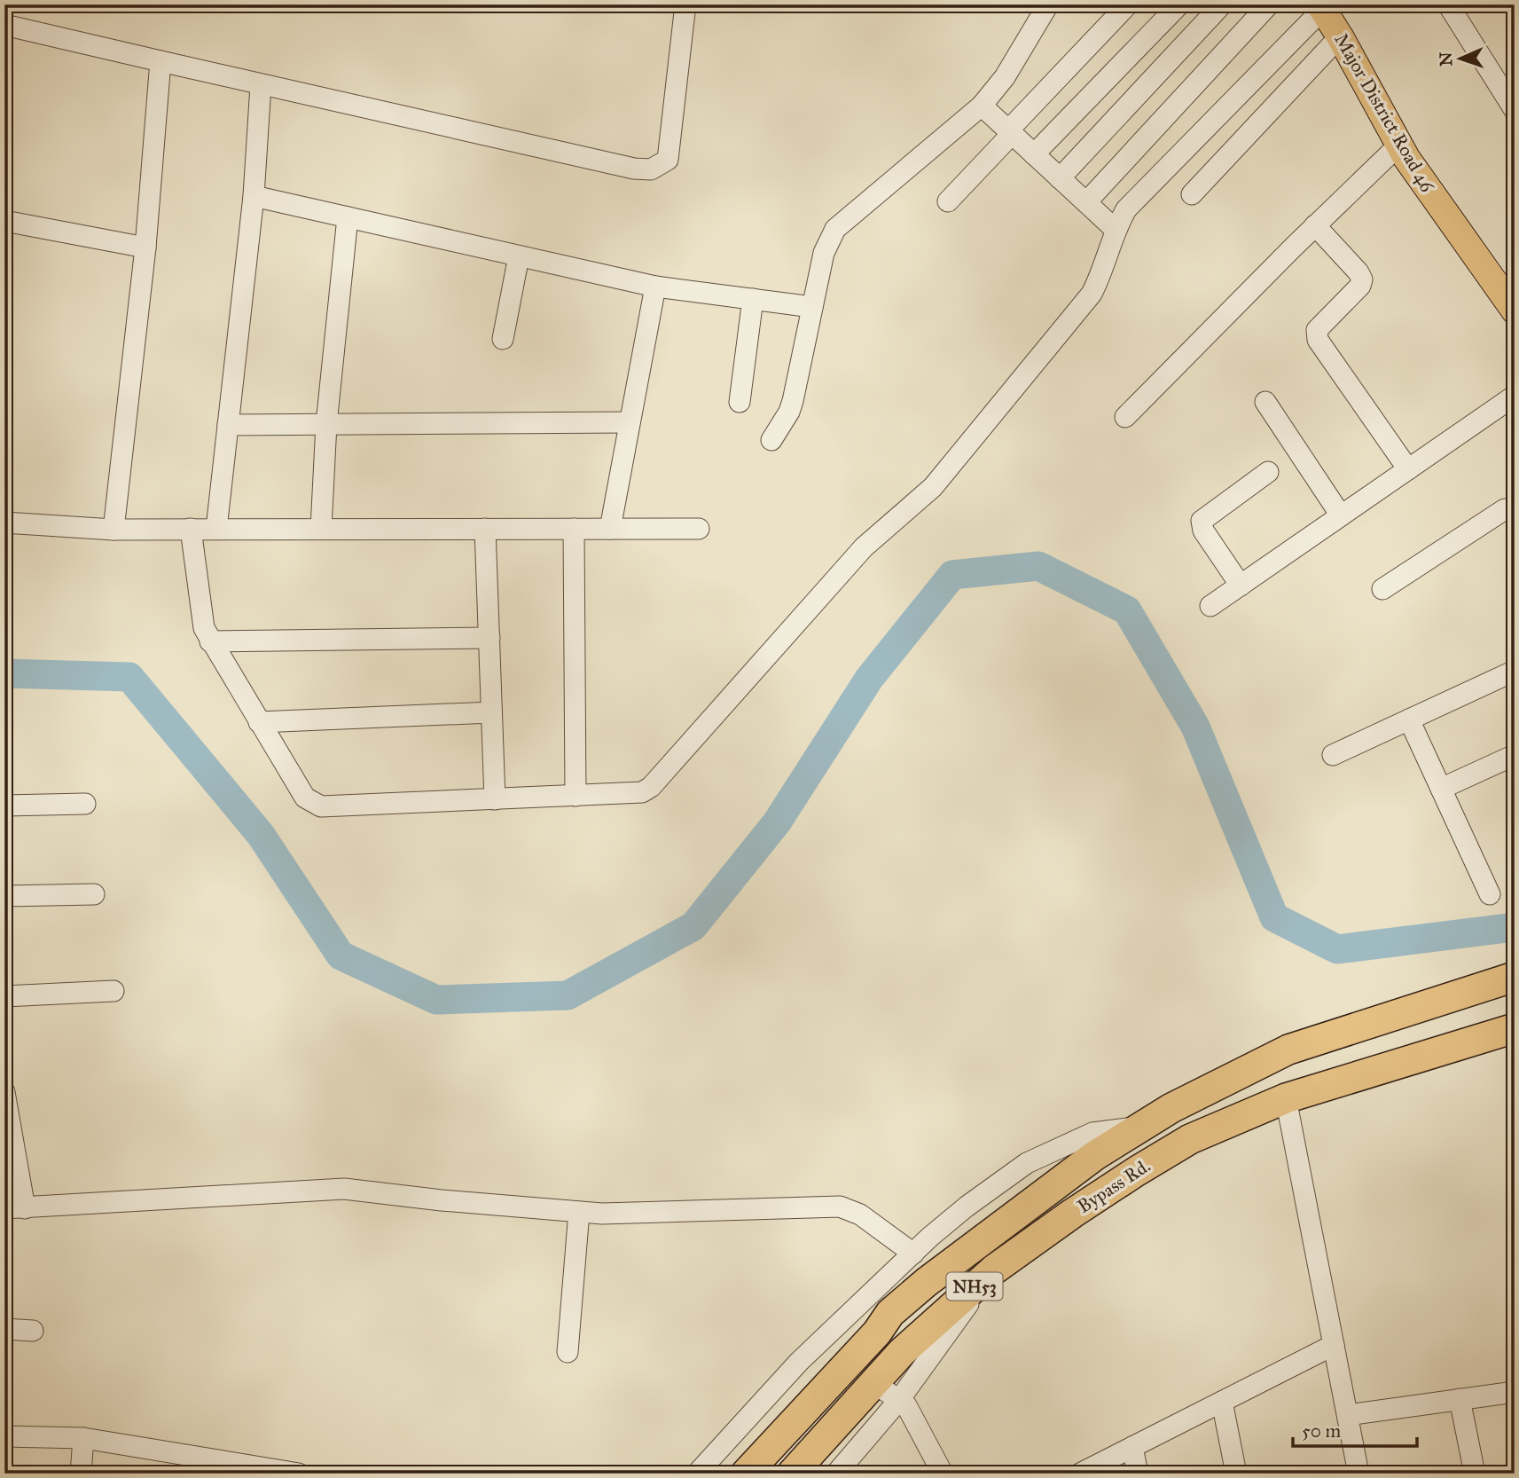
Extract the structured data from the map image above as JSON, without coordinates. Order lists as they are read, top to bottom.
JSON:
{
  "streets": {
    "highway": ["Bypass Rd.", "NH53"],
    "main road": ["Major District Road 46"]
  },
  "scale_bar": "50 m",
  "north": "left"
}
